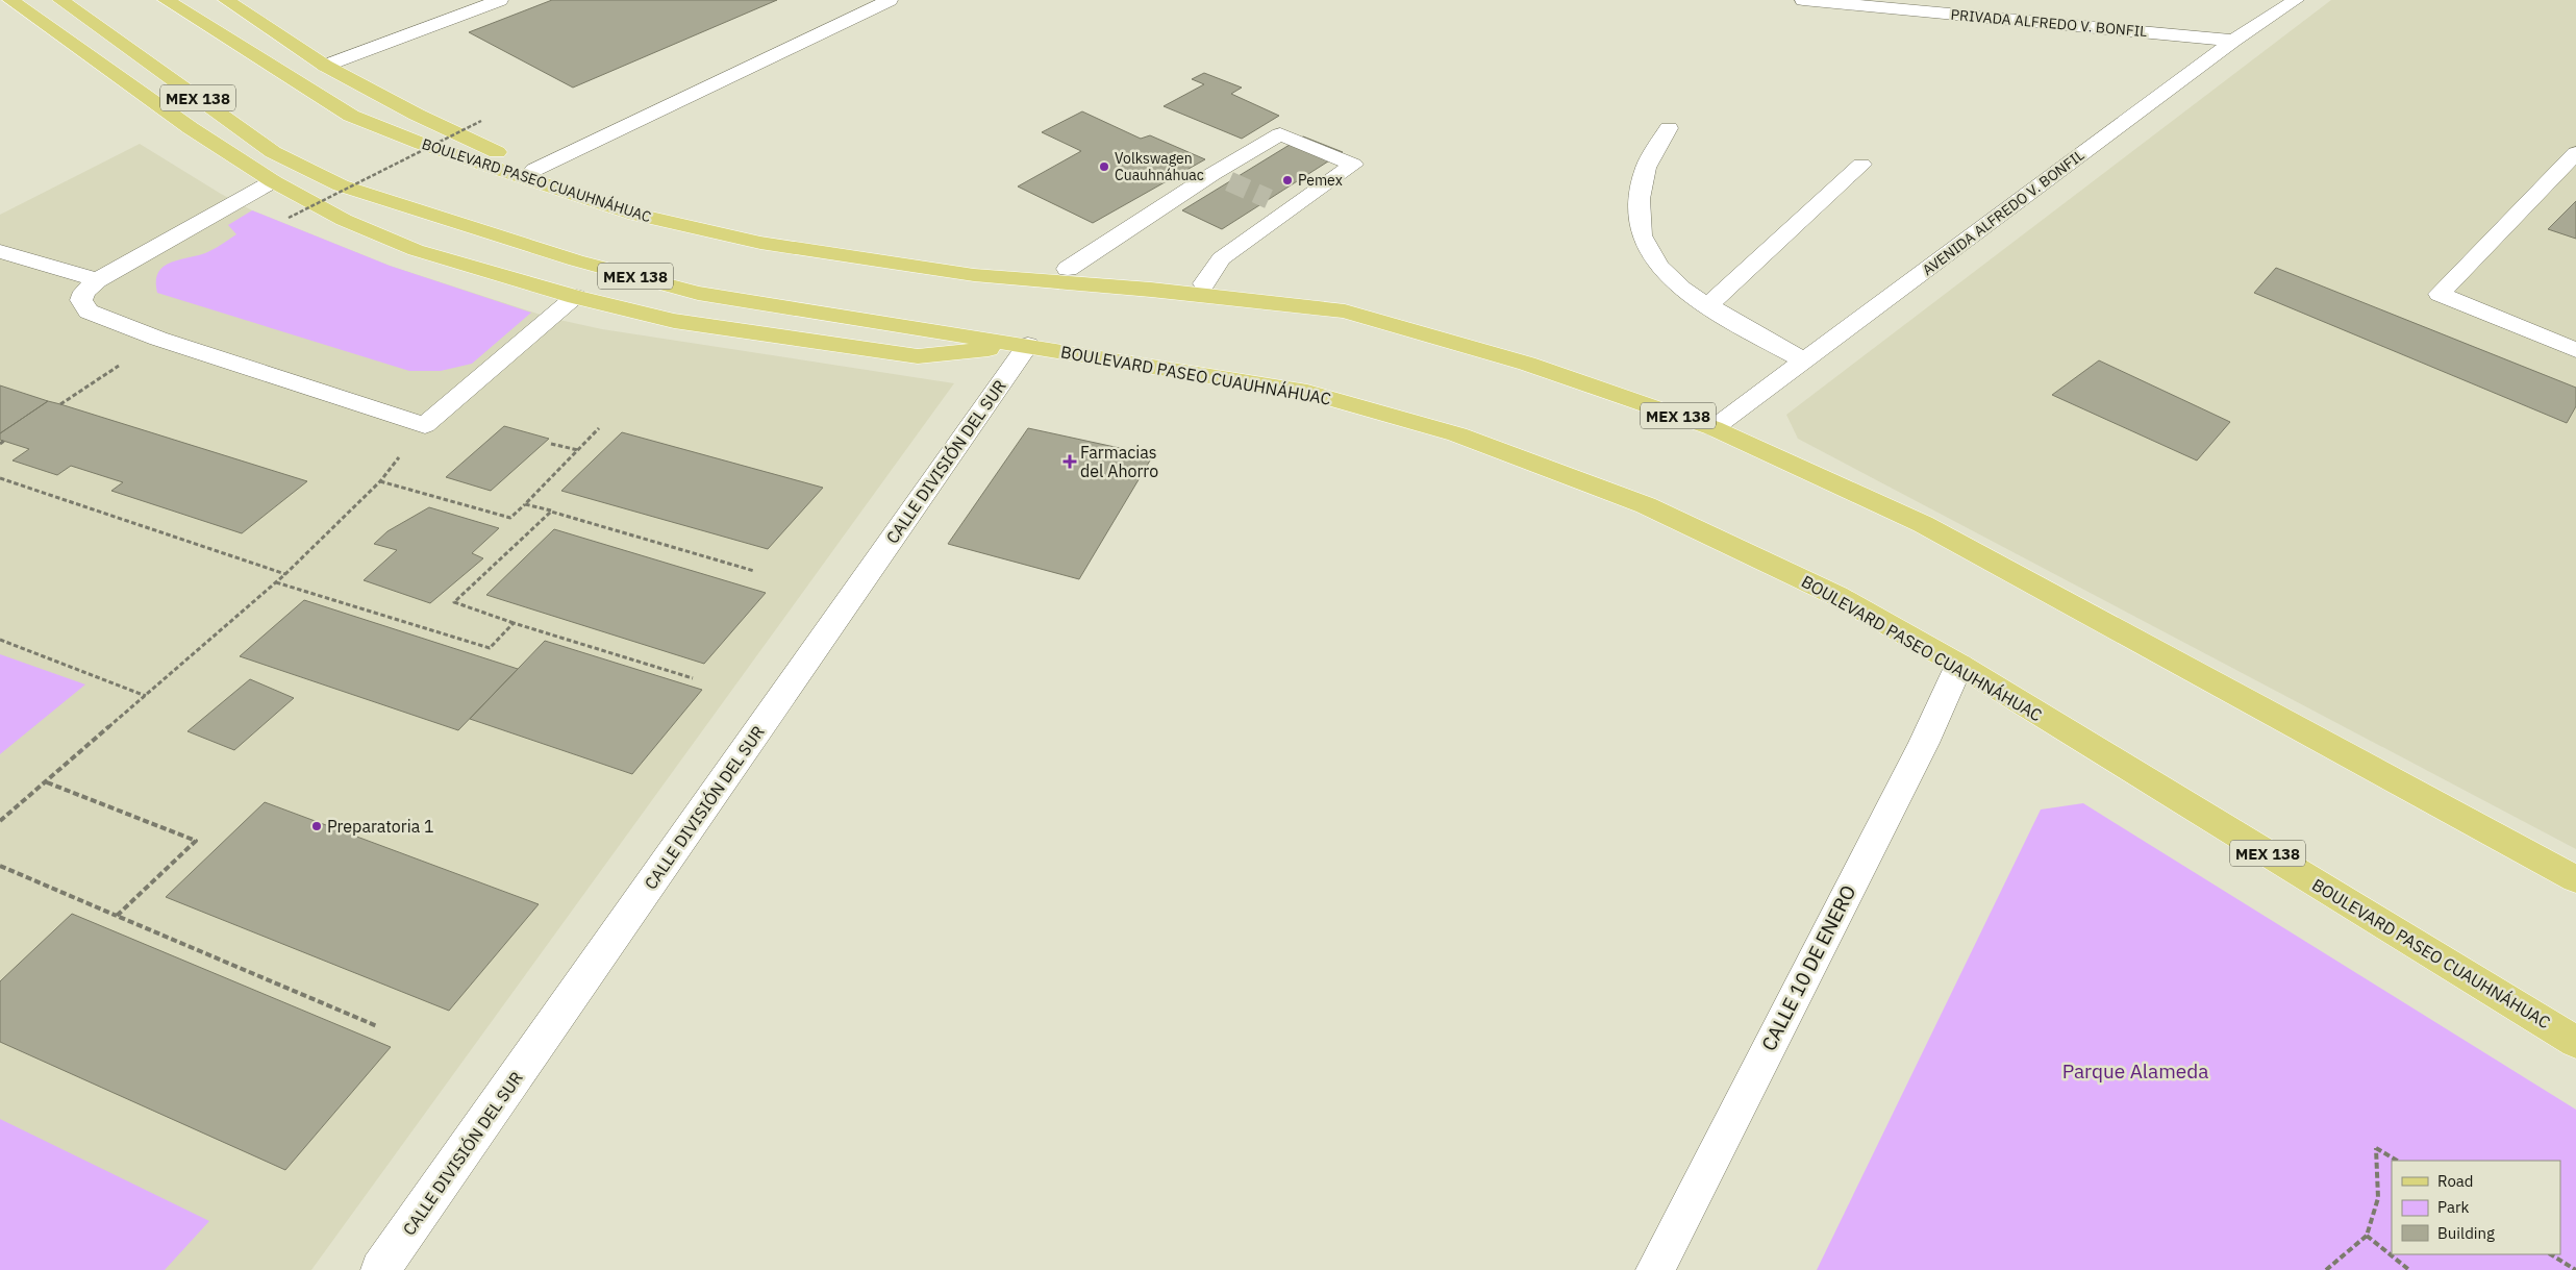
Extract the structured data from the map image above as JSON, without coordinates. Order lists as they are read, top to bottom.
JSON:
{
  "streets": {
    "main road": ["MEX 138", "BOULEVARD PASEO CUAUHNÁHUAC"],
    "street": [
      "PRIVADA ALFREDO V. BONFIL",
      "AVENIDA ALFREDO V. BONFIL",
      "CALLE DIVISIÓN DEL SUR",
      "CALLE 10 DE ENERO"
    ]
  },
  "crossings": [
    ["PRIVADA ALFREDO V. BONFIL", "AVENIDA ALFREDO V. BONFIL"],
    ["BOULEVARD PASEO CUAUHNÁHUAC", "AVENIDA ALFREDO V. BONFIL"],
    ["BOULEVARD PASEO CUAUHNÁHUAC", "CALLE DIVISIÓN DEL SUR"],
    ["BOULEVARD PASEO CUAUHNÁHUAC", "CALLE 10 DE ENERO"]
  ],
  "parks": ["Parque Alameda"],
  "places": {
    "other": ["Volkswagen Cuauhnáhuac", "Pemex", "Preparatoria 1"],
    "health": ["Farmacias del Ahorro"]
  },
  "legend": ["Road", "Park", "Building"]
}
